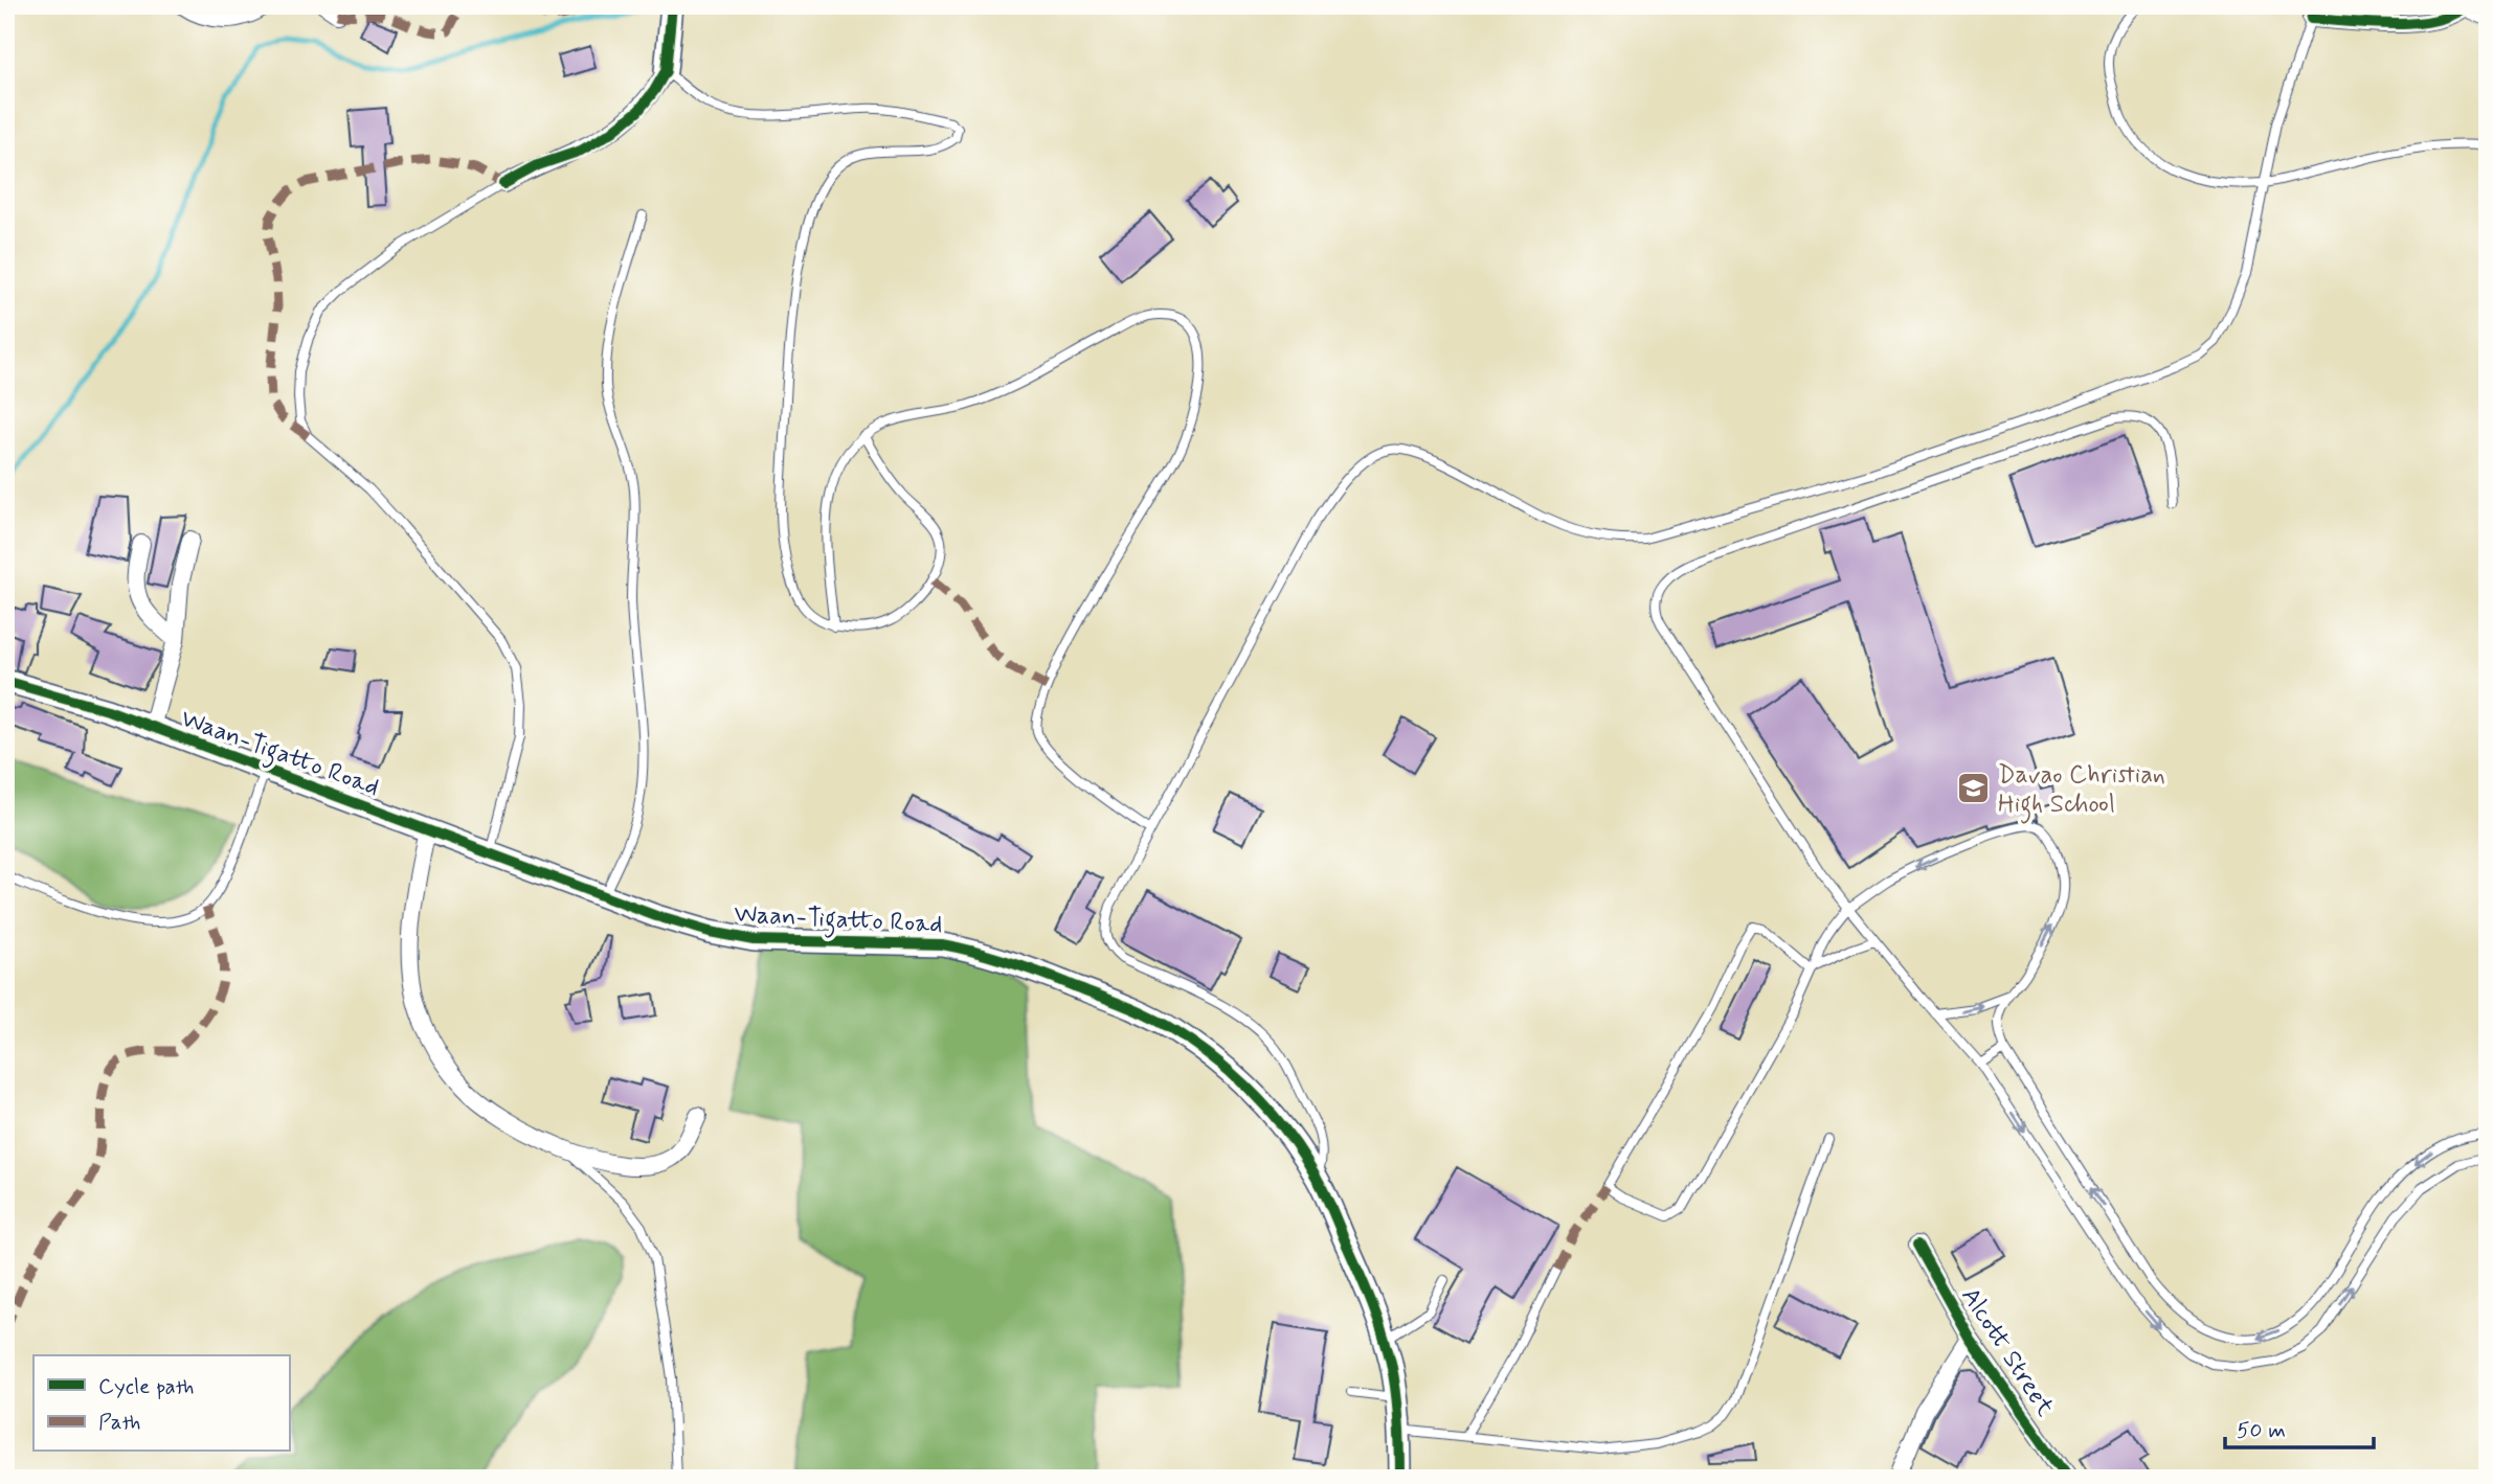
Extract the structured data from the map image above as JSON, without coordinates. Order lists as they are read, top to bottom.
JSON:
{
  "streets": {
    "street": ["Waan-Tigatto Road", "Alcott Street"]
  },
  "places": {
    "school or university": ["Davao Christian High School"]
  },
  "legend": ["Cycle path", "Path"],
  "scale_bar": "50 m"
}
